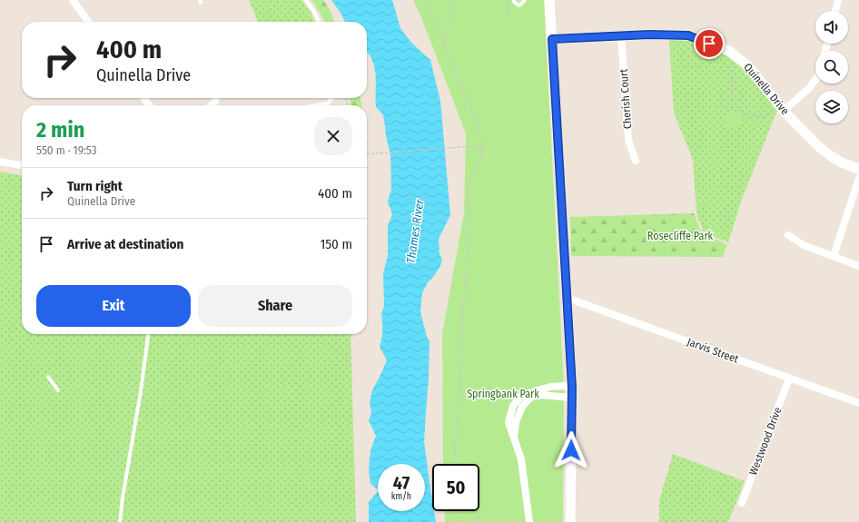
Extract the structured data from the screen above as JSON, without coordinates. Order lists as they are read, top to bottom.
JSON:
{
  "streets": {
    "main road": ["Quinella Drive"],
    "street": ["Cherish Court", "Jarvis Street", "Westwood Drive"]
  },
  "crossings": [
    ["Quinella Drive", "Cherish Court"],
    ["Jarvis Street", "Westwood Drive"]
  ],
  "water": ["Thames River"],
  "parks": ["Rosecliffe Park", "Springbank Park"],
  "page": {
    "turn": ["400 m", "Quinella Drive"],
    "heading": ["2 min", "550 m · 19:53"],
    "list": [
      {
        "name": "Turn right",
        "note": "Quinella Drive",
        "value": "400 m"
      },
      {
        "name": "Arrive at destination",
        "value": "150 m"
      }
    ],
    "buttons": ["Exit", "Share"],
    "speed": "47 km/h",
    "limit": "50"
  }
}
